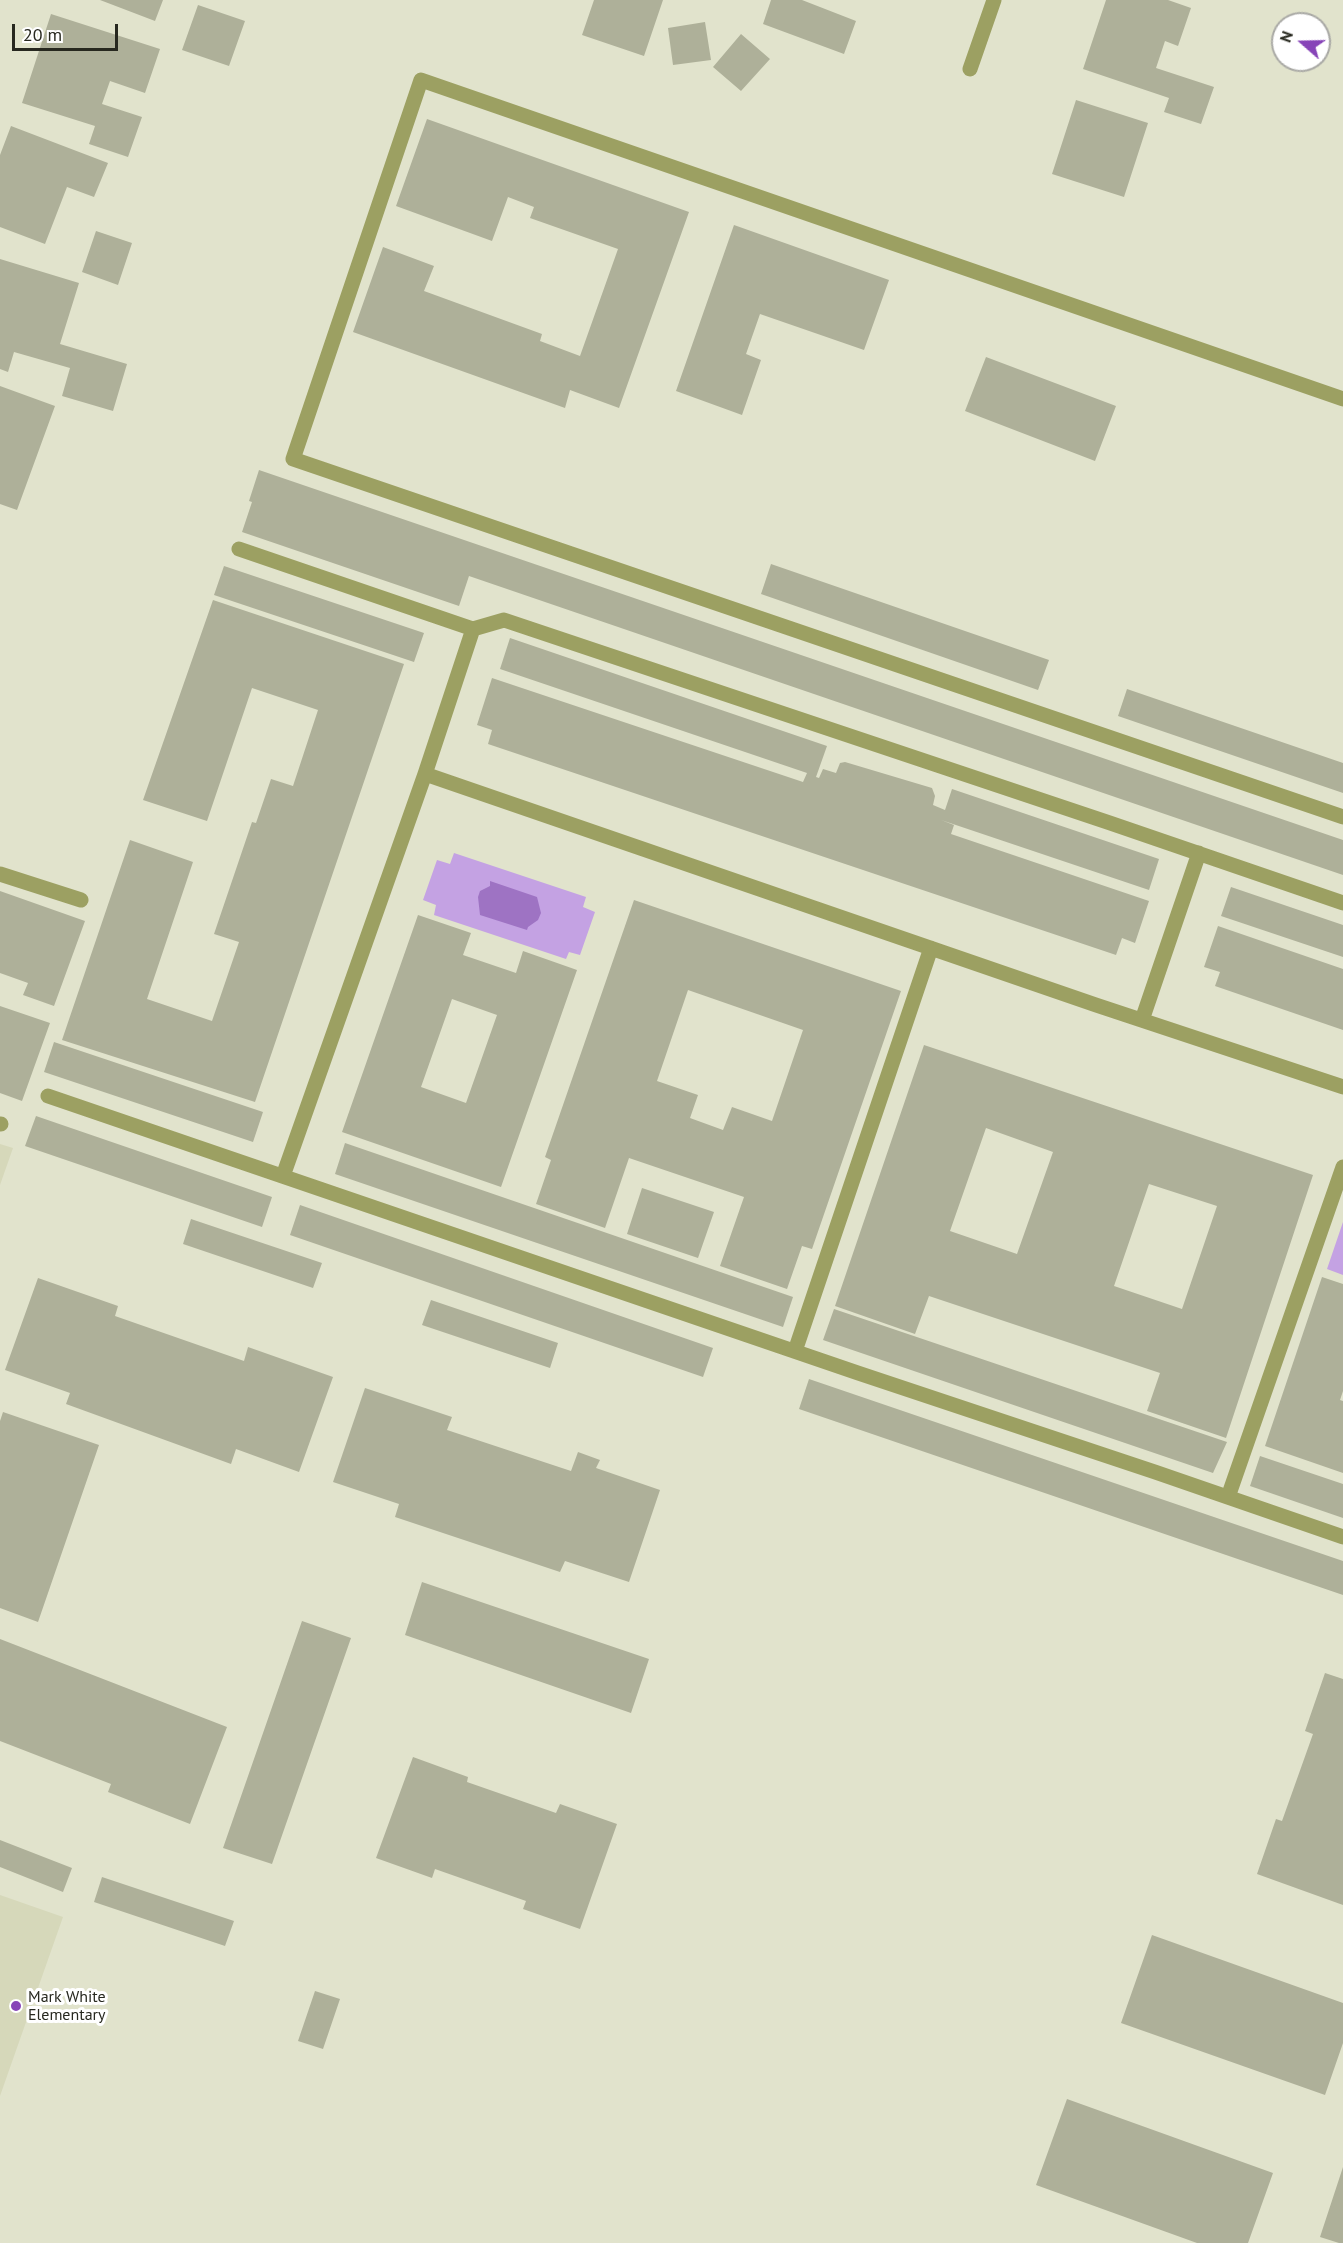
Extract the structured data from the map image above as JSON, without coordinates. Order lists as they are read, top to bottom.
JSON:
{
  "places": ["Mark White Elementary"],
  "scale_bar": "20 m",
  "north": "left"
}
